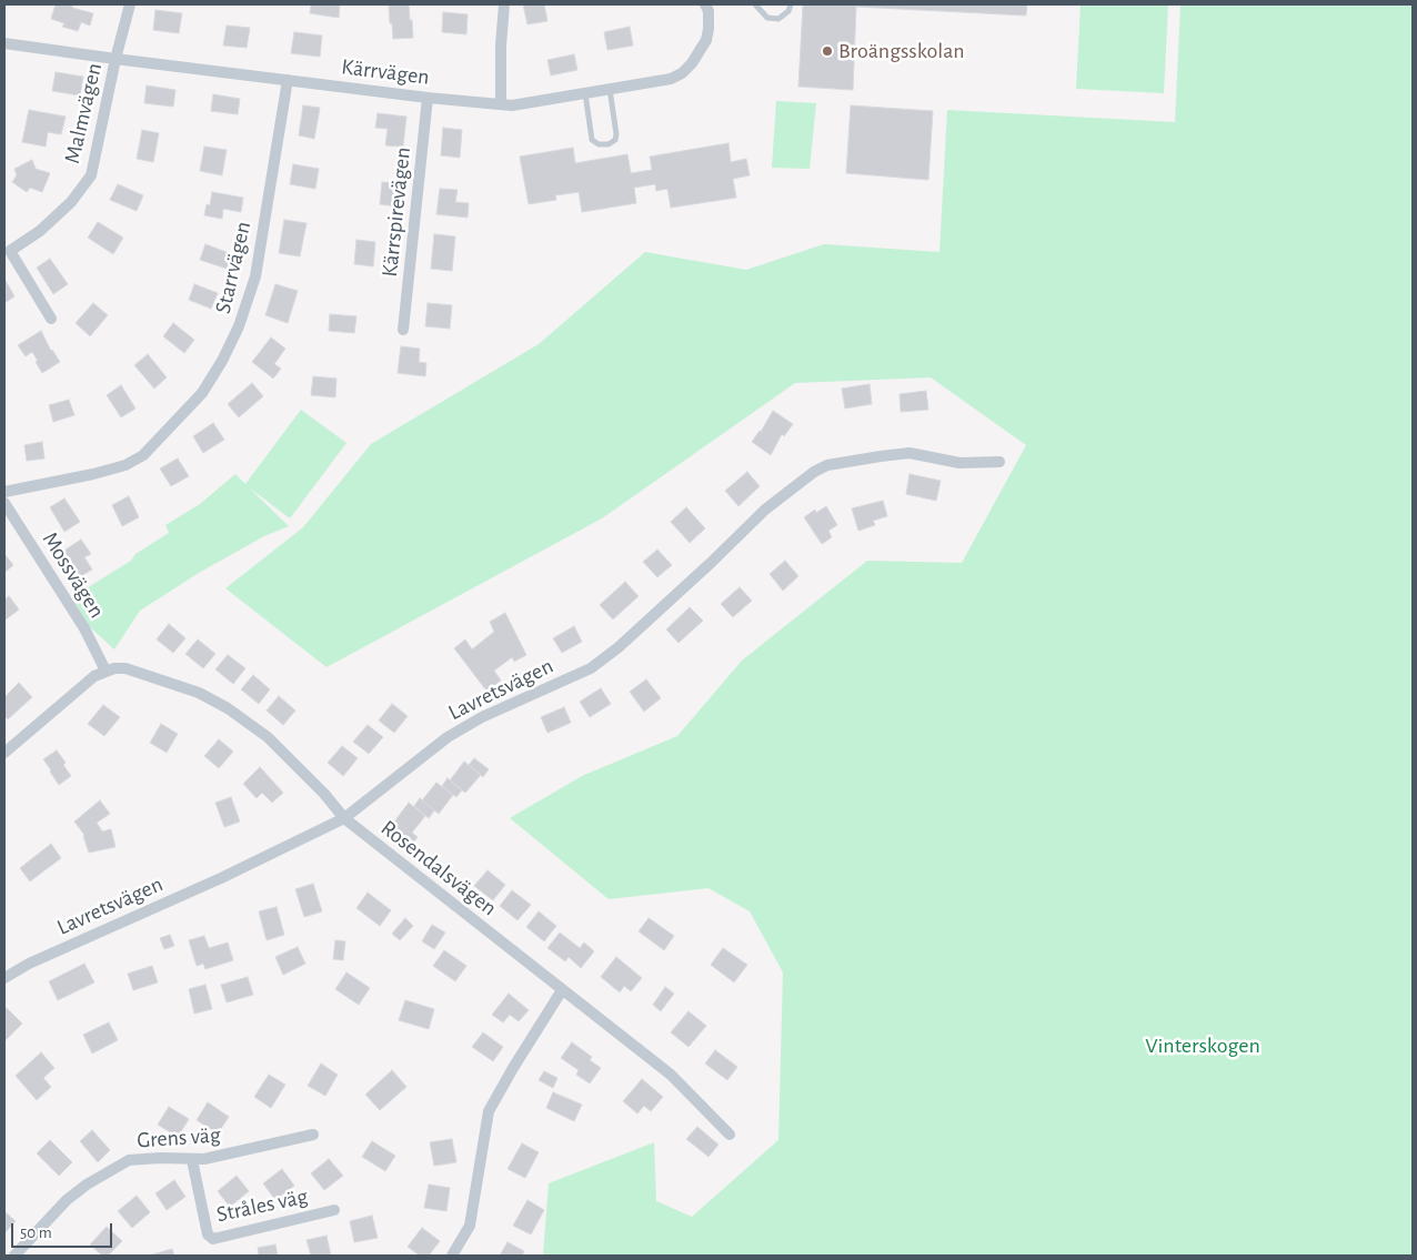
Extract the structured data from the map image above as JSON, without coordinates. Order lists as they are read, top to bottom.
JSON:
{
  "streets": {
    "street": [
      "Kärrvägen",
      "Malmvägen",
      "Kärrspirevägen",
      "Starrvägen",
      "Mossvägen",
      "Lavretsvägen",
      "Rosendalsvägen",
      "Grens väg",
      "Stråles väg"
    ]
  },
  "crossings": [
    ["Kärrvägen", "Malmvägen"],
    ["Kärrvägen", "Kärrspirevägen"],
    ["Kärrvägen", "Starrvägen"],
    ["Mossvägen", "Rosendalsvägen"],
    ["Lavretsvägen", "Rosendalsvägen"],
    ["Grens väg", "Stråles väg"]
  ],
  "parks": ["Vinterskogen"],
  "places": ["Broängsskolan"],
  "scale_bar": "50 m"
}
